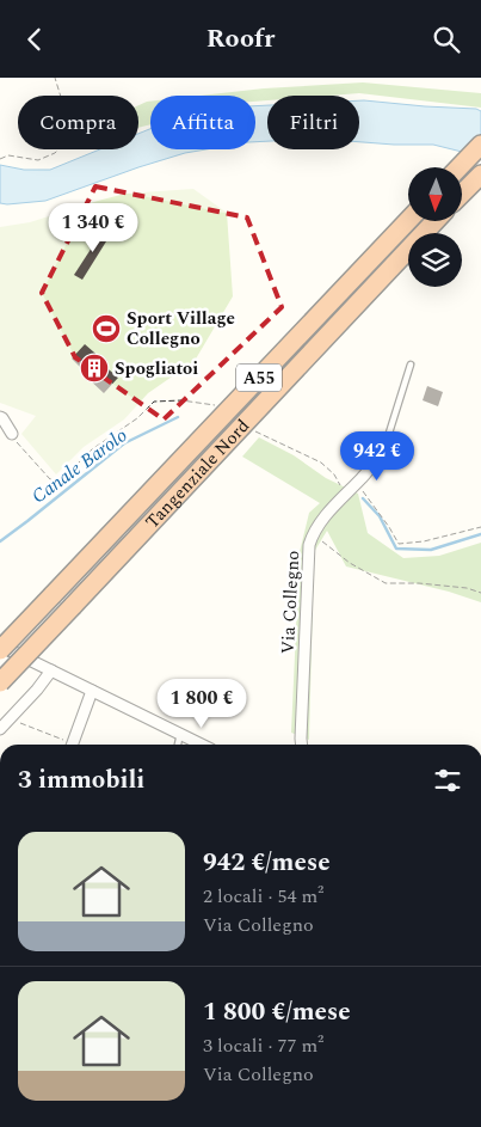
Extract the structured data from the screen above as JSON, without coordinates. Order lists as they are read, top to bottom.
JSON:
{
  "streets": {
    "highway": ["A55", "Tangenziale Nord"],
    "street": ["Via Collegno"]
  },
  "water": ["Canale Barolo"],
  "places": {
    "sports": ["Sport Village Collegno"],
    "building": ["Spogliatoi"]
  },
  "north": "bottom",
  "page": {
    "header": "Roofr",
    "chip": ["Compra", "Affitta", "Filtri"],
    "price": ["1 340 €", "942 €", "1 800 €"],
    "heading": "3 immobili",
    "list": [
      {
        "name": "942 €/mese",
        "note": "2 locali · 54 m² · Via Collegno"
      },
      {
        "name": "1 800 €/mese",
        "note": "3 locali · 77 m² · Via Collegno"
      }
    ]
  }
}
